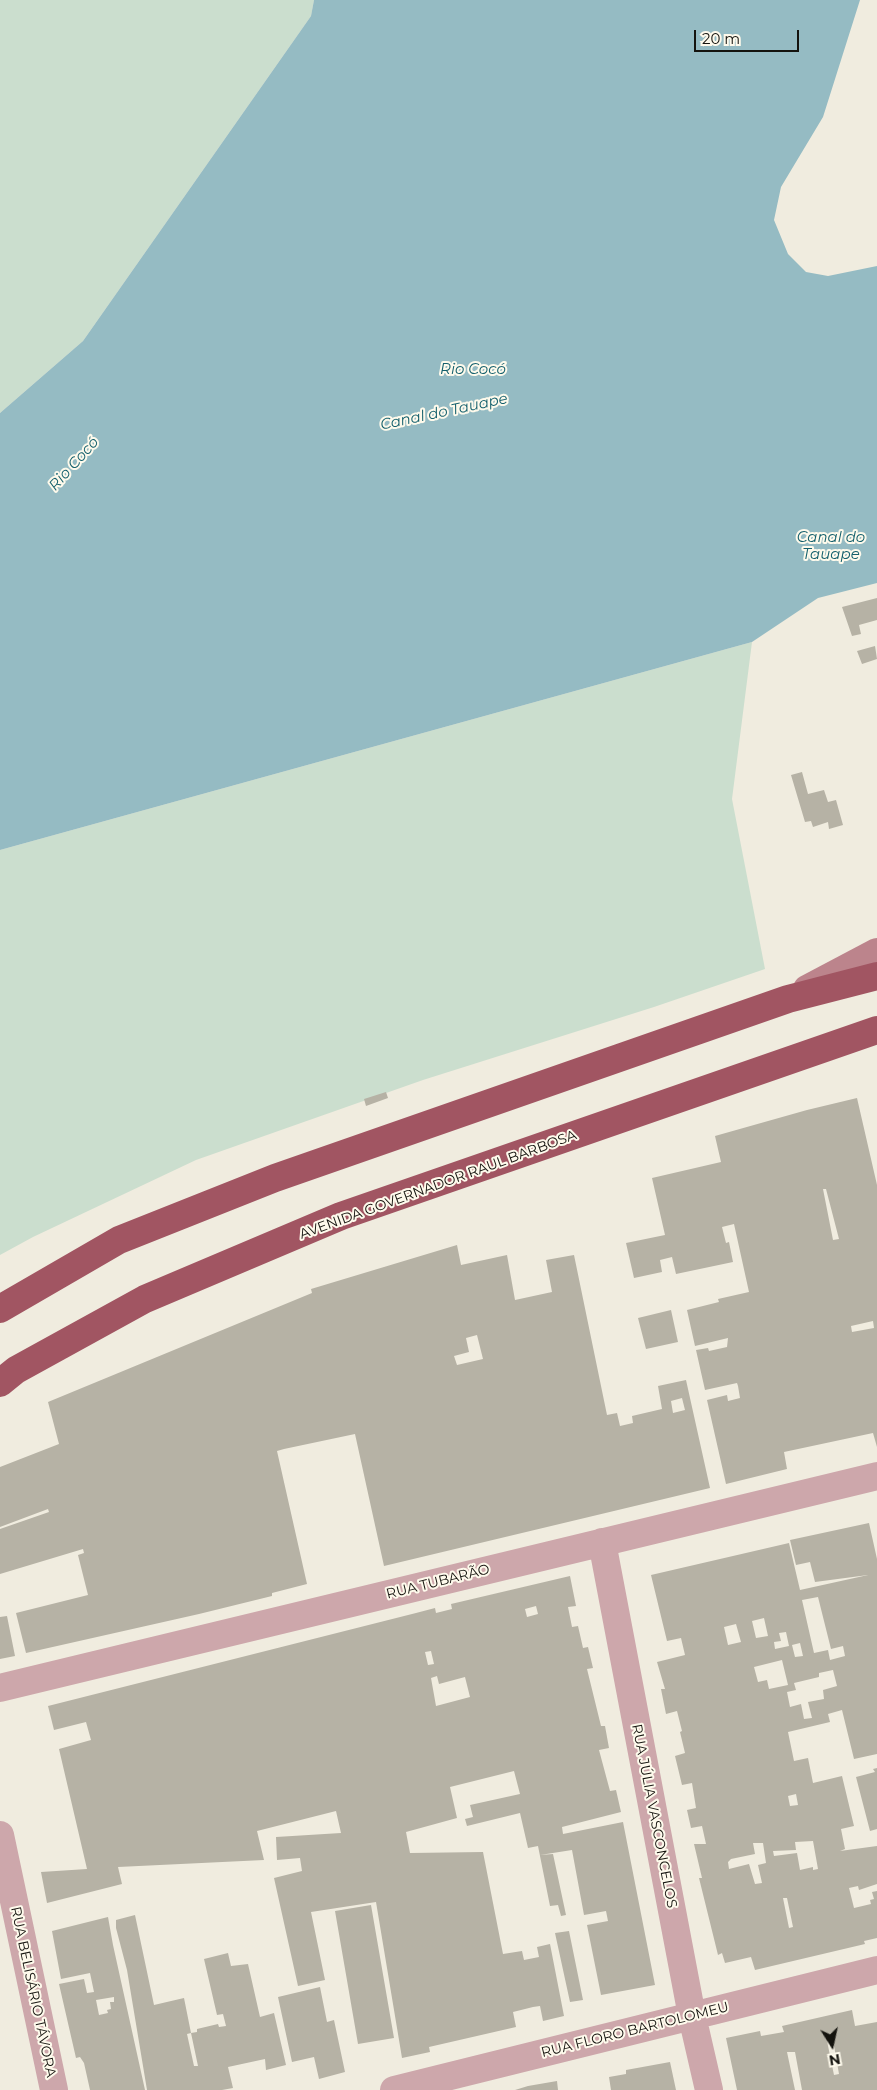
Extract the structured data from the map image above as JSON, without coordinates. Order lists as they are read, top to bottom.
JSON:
{
  "streets": {
    "highway": ["AVENIDA GOVERNADOR RAUL BARBOSA"],
    "street": [
      "RUA TUBARÃO",
      "RUA JÚLIA VASCONCELOS",
      "RUA BELISÁRIO TÁVORA",
      "RUA FLORO BARTOLOMEU"
    ]
  },
  "crossings": [
    ["RUA TUBARÃO", "RUA JÚLIA VASCONCELOS"],
    ["RUA JÚLIA VASCONCELOS", "RUA FLORO BARTOLOMEU"]
  ],
  "water": ["Rio Cocó", "Canal do Tauape"],
  "scale_bar": "20 m",
  "north": "bottom"
}
